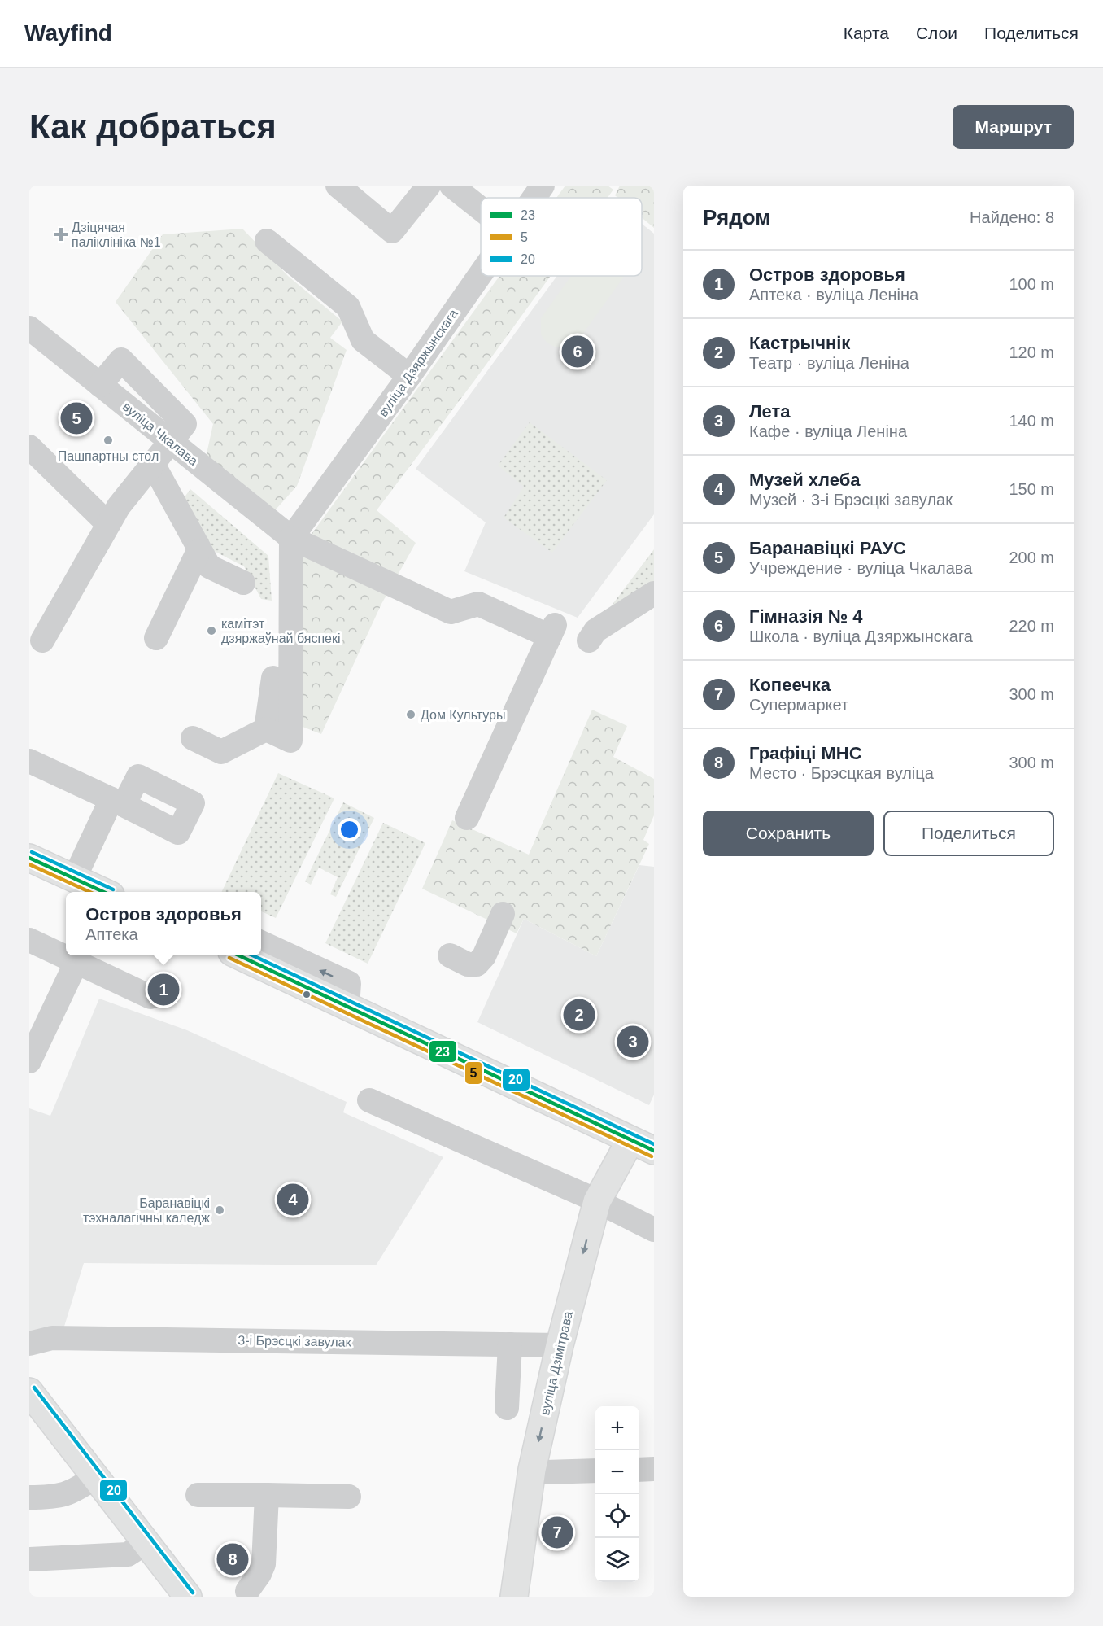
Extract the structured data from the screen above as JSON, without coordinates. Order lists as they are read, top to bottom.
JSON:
{
  "streets": {
    "main road": ["вуліца Дзімітрава"],
    "street": ["вуліца Дзяржынскага", "вуліца Чкалава", "3-і Брэсцкі завулак"]
  },
  "crossings": [
    ["вуліца Дзяржынскага", "вуліца Чкалава"],
    ["3-і Брэсцкі завулак", "вуліца Дзімітрава"]
  ],
  "one_way": ["вуліца Дзімітрава"],
  "places": {
    "health": ["Дзіцячая паліклініка №1"],
    "other": [
      "Пашпартны стол",
      "камітэт дзяржаўнай бяспекі",
      "Дом Культуры",
      "Баранавіцкі тэхналагічны каледж"
    ]
  },
  "lines": ["transit line 20", "transit line 23", "transit line 5"],
  "legend": ["23", "5", "20"],
  "page": {
    "header": "Wayfind",
    "nav": ["Карта", "Слои", "Поделиться"],
    "buttons": [
      "Маршрут",
      ["Сохранить", "Поделиться"]
    ],
    "title": "Как добраться",
    "heading": ["Рядом", "Найдено: 8"],
    "list": [
      {
        "mark": "1",
        "name": "Остров здоровья",
        "note": "Аптека · вуліца Леніна",
        "value": "100 m"
      },
      {
        "mark": "2",
        "name": "Кастрычнік",
        "note": "Театр · вуліца Леніна",
        "value": "120 m"
      },
      {
        "mark": "3",
        "name": "Лета",
        "note": "Кафе · вуліца Леніна",
        "value": "140 m"
      },
      {
        "mark": "4",
        "name": "Музей хлеба",
        "note": "Музей · 3-і Брэсцкі завулак",
        "value": "150 m"
      },
      {
        "mark": "5",
        "name": "Баранавіцкі РАУС",
        "note": "Учреждение · вуліца Чкалава",
        "value": "200 m"
      },
      {
        "mark": "6",
        "name": "Гімназія № 4",
        "note": "Школа · вуліца Дзяржынскага",
        "value": "220 m"
      },
      {
        "mark": "7",
        "name": "Копеечка",
        "note": "Супермаркет",
        "value": "300 m"
      },
      {
        "mark": "8",
        "name": "Графіці МНС",
        "note": "Место · Брэсцкая вуліца",
        "value": "300 m"
      }
    ],
    "pins": [
      "6",
      "5",
      "1",
      "2",
      "3",
      "4",
      "7",
      "8"
    ],
    "popup": ["Остров здоровья", "Аптека"],
    "map_buttons": ["+", "−"]
  }
}
